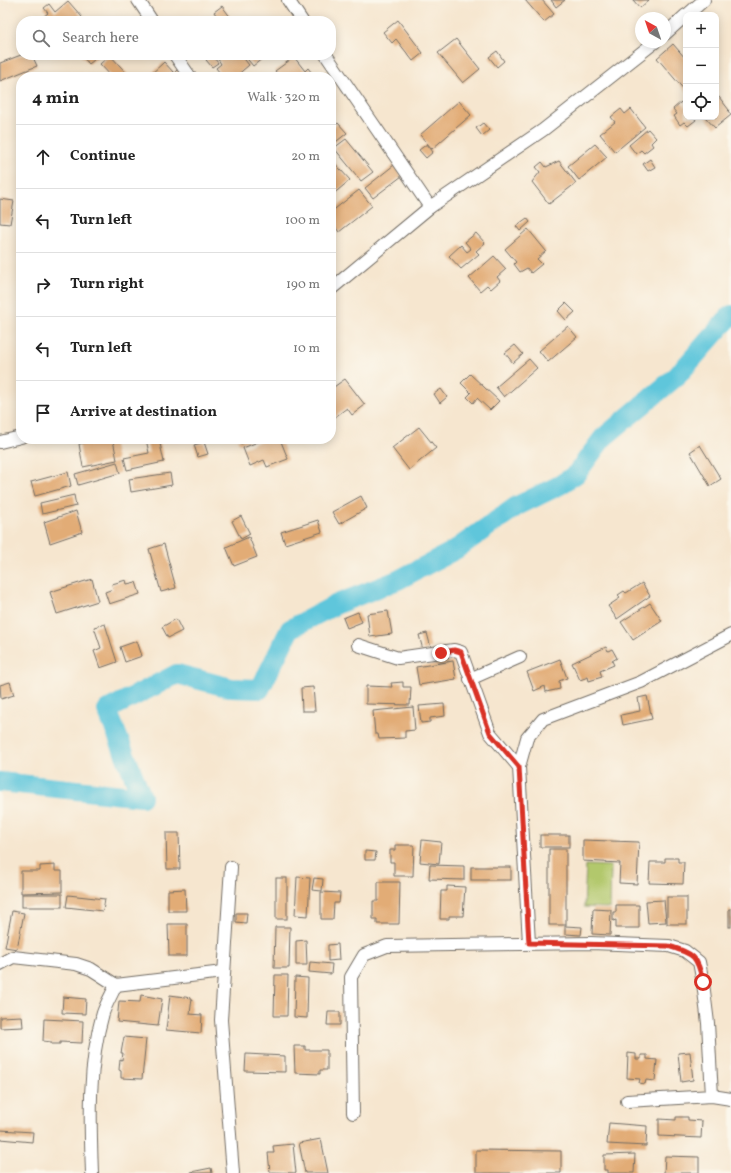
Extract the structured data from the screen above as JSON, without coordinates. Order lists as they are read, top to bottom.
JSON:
{
  "north": "top left",
  "page": {
    "map_buttons": ["+", "−"],
    "search": "Search here",
    "heading": ["4 min", "Walk · 320 m"],
    "list": [
      ["Continue", "20 m"],
      ["Turn left", "100 m"],
      ["Turn right", "190 m"],
      ["Turn left", "10 m"],
      "Arrive at destination"
    ]
  }
}
